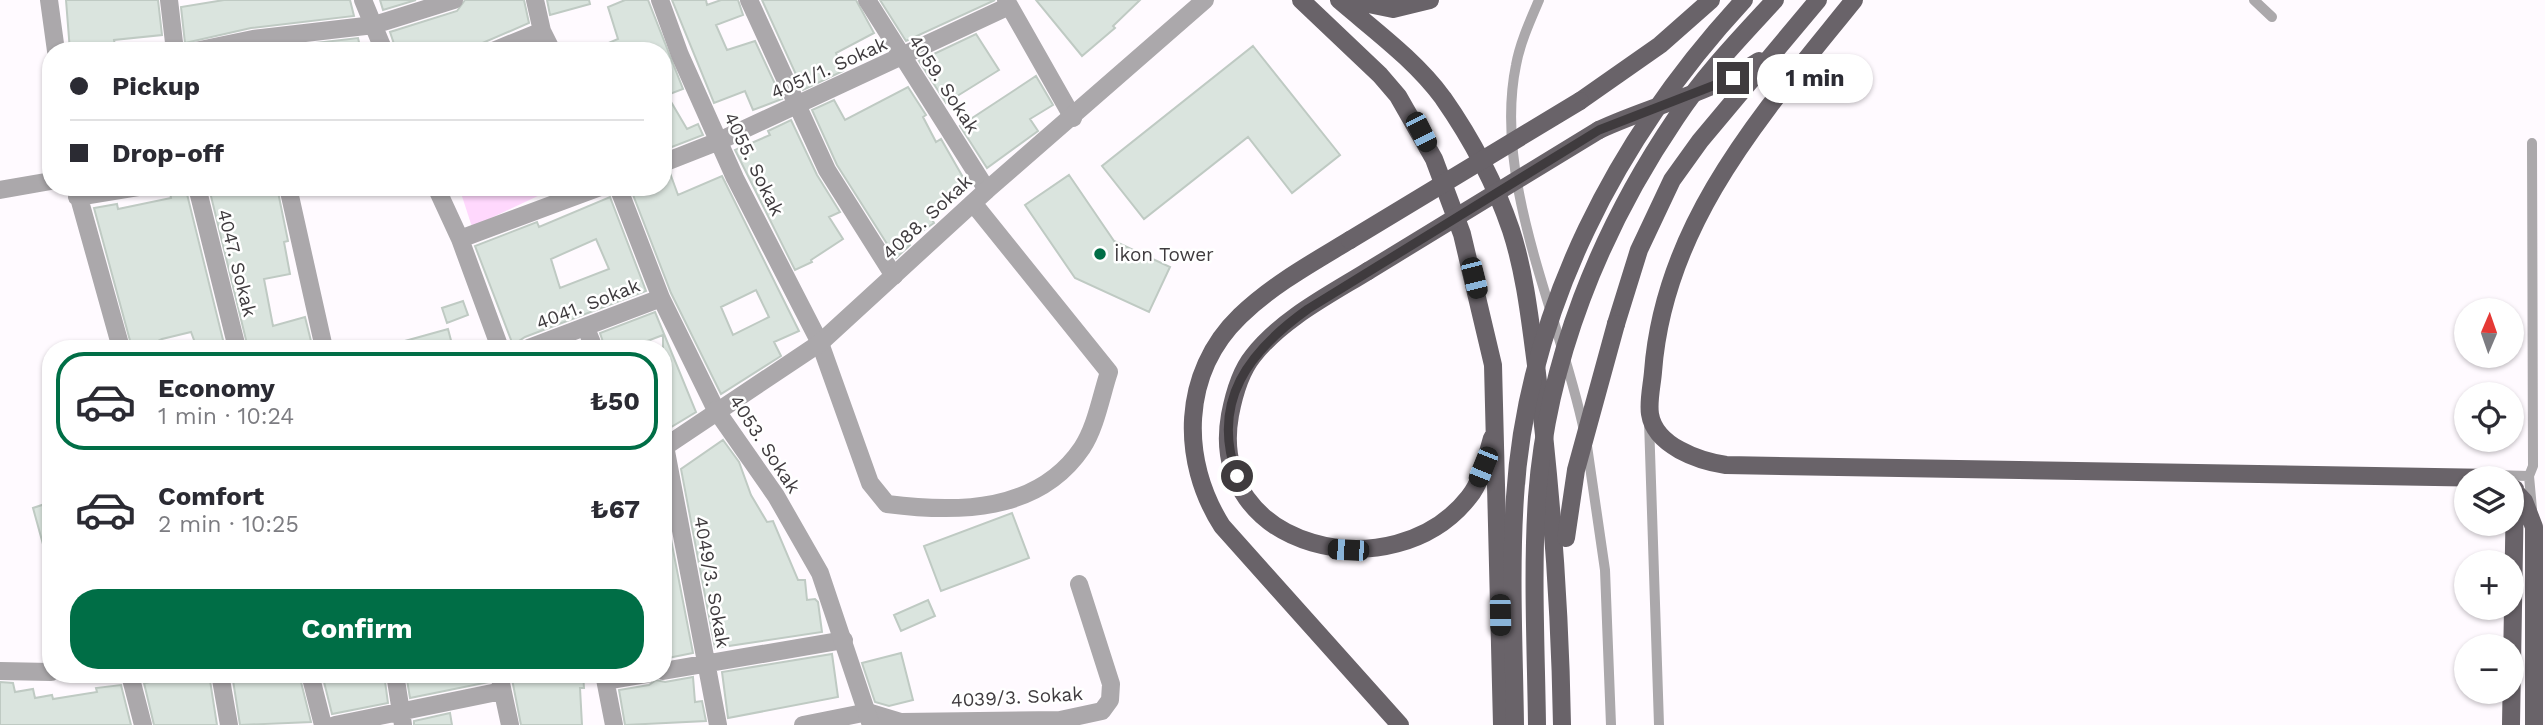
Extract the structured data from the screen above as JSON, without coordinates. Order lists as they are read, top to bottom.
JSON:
{
  "streets": {
    "street": [
      "4051/1. Sokak",
      "4059. Sokak",
      "4055. Sokak",
      "4088. Sokak",
      "4047. Sokak",
      "4041. Sokak",
      "4053. Sokak",
      "4049/3. Sokak",
      "4039/3. Sokak"
    ]
  },
  "crossings": [
    ["4051/1. Sokak", "4059. Sokak"],
    ["4051/1. Sokak", "4055. Sokak"],
    ["4059. Sokak", "4088. Sokak"],
    ["4055. Sokak", "4088. Sokak"],
    ["4088. Sokak", "4053. Sokak"],
    ["4041. Sokak", "4053. Sokak"],
    ["4053. Sokak", "4039/3. Sokak"]
  ],
  "places": ["İkon Tower"],
  "north": "top",
  "page": {
    "banner": ["Pickup", "Drop-off"],
    "bubble": "1 min",
    "map_buttons": ["+", "−"],
    "list": [
      {
        "name": "Economy",
        "note": "1 min · 10:24",
        "value": "₺50"
      },
      {
        "name": "Comfort",
        "note": "2 min · 10:25",
        "value": "₺67"
      }
    ],
    "buttons": "Confirm"
  }
}
